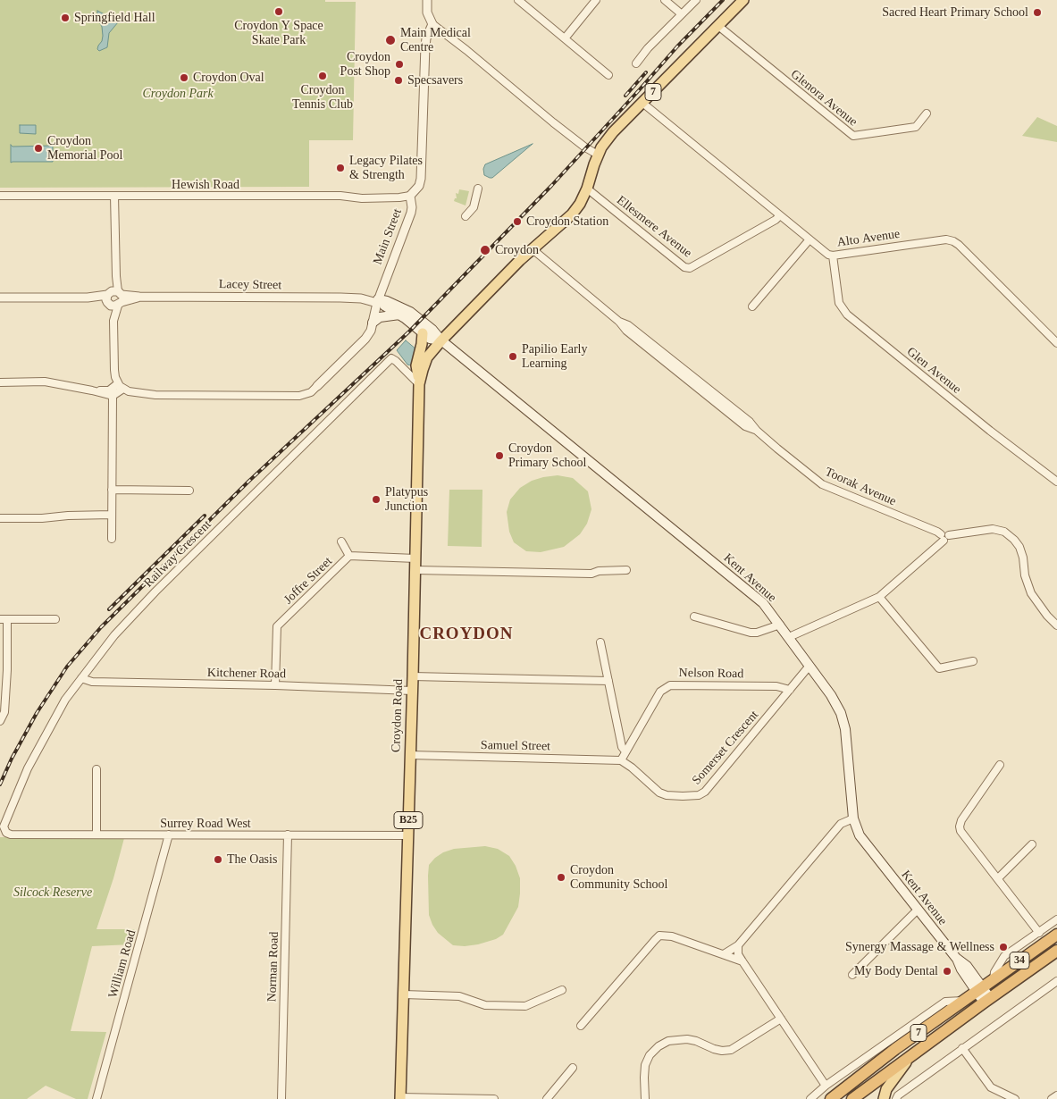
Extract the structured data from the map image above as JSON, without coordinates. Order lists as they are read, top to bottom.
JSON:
{
  "streets": {
    "highway": ["7", "34"],
    "main road": ["Kent Avenue", "Croydon Road", "B25"],
    "street": [
      "Glenora Avenue",
      "Hewish Road",
      "Ellesmere Avenue",
      "Main Street",
      "Alto Avenue",
      "Lacey Street",
      "Glen Avenue",
      "Toorak Avenue",
      "Railway Crescent",
      "Joffre Street",
      "Kitchener Road",
      "Nelson Road",
      "Samuel Street",
      "Somerset Crescent",
      "Surrey Road West",
      "William Road",
      "Norman Road"
    ]
  },
  "crossings": [
    ["7", "Glenora Avenue"],
    ["7", "Ellesmere Avenue"],
    ["7", "Alto Avenue"],
    ["7", "Toorak Avenue"],
    ["7", "Kent Avenue"],
    ["7", "Croydon Road"],
    ["7", "34"],
    ["Hewish Road", "Main Street"],
    ["Ellesmere Avenue", "Alto Avenue"],
    ["Main Street", "Lacey Street"],
    ["Main Street", "Kent Avenue"],
    ["Alto Avenue", "Glen Avenue"],
    ["Lacey Street", "Kent Avenue"],
    ["Railway Crescent", "Kitchener Road"],
    ["Railway Crescent", "Croydon Road"],
    ["Railway Crescent", "Surrey Road West"],
    ["Kent Avenue", "Croydon Road"],
    ["Kent Avenue", "Somerset Crescent"],
    ["Kent Avenue", "34"],
    ["Joffre Street", "Kitchener Road"],
    ["Joffre Street", "Croydon Road"],
    ["Kitchener Road", "Croydon Road"],
    ["Nelson Road", "Samuel Street"],
    ["Nelson Road", "Somerset Crescent"],
    ["Croydon Road", "Samuel Street"],
    ["Croydon Road", "Surrey Road West"],
    ["Samuel Street", "Somerset Crescent"],
    ["Surrey Road West", "William Road"],
    ["Surrey Road West", "Norman Road"]
  ],
  "districts": ["CROYDON"],
  "parks": ["Croydon Park", "Silcock Reserve"],
  "places": [
    "Croydon Y Space Skate Park",
    "Sacred Heart Primary School",
    "Springfield Hall",
    "Main Medical Centre",
    "Croydon Post Shop",
    "Croydon Tennis Club",
    "Croydon Oval",
    "Specsavers",
    "Croydon Memorial Pool",
    "Legacy Pilates & Strength",
    "Croydon Station",
    "Croydon",
    "Papilio Early Learning",
    "Croydon Primary School",
    "Platypus Junction",
    "The Oasis",
    "Croydon Community School",
    "Synergy Massage & Wellness",
    "My Body Dental"
  ]
}
